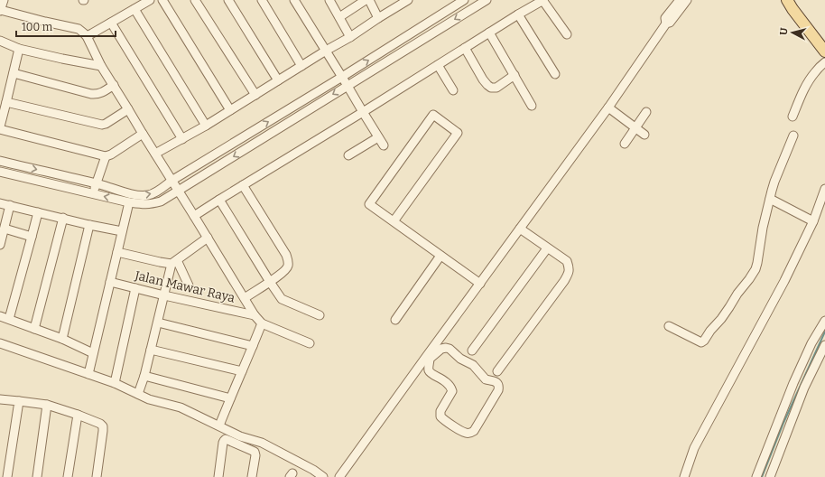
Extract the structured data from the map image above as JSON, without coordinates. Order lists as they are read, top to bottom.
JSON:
{
  "streets": {
    "street": ["Jalan Mawar Raya"]
  },
  "scale_bar": "100 m",
  "north": "left"
}
